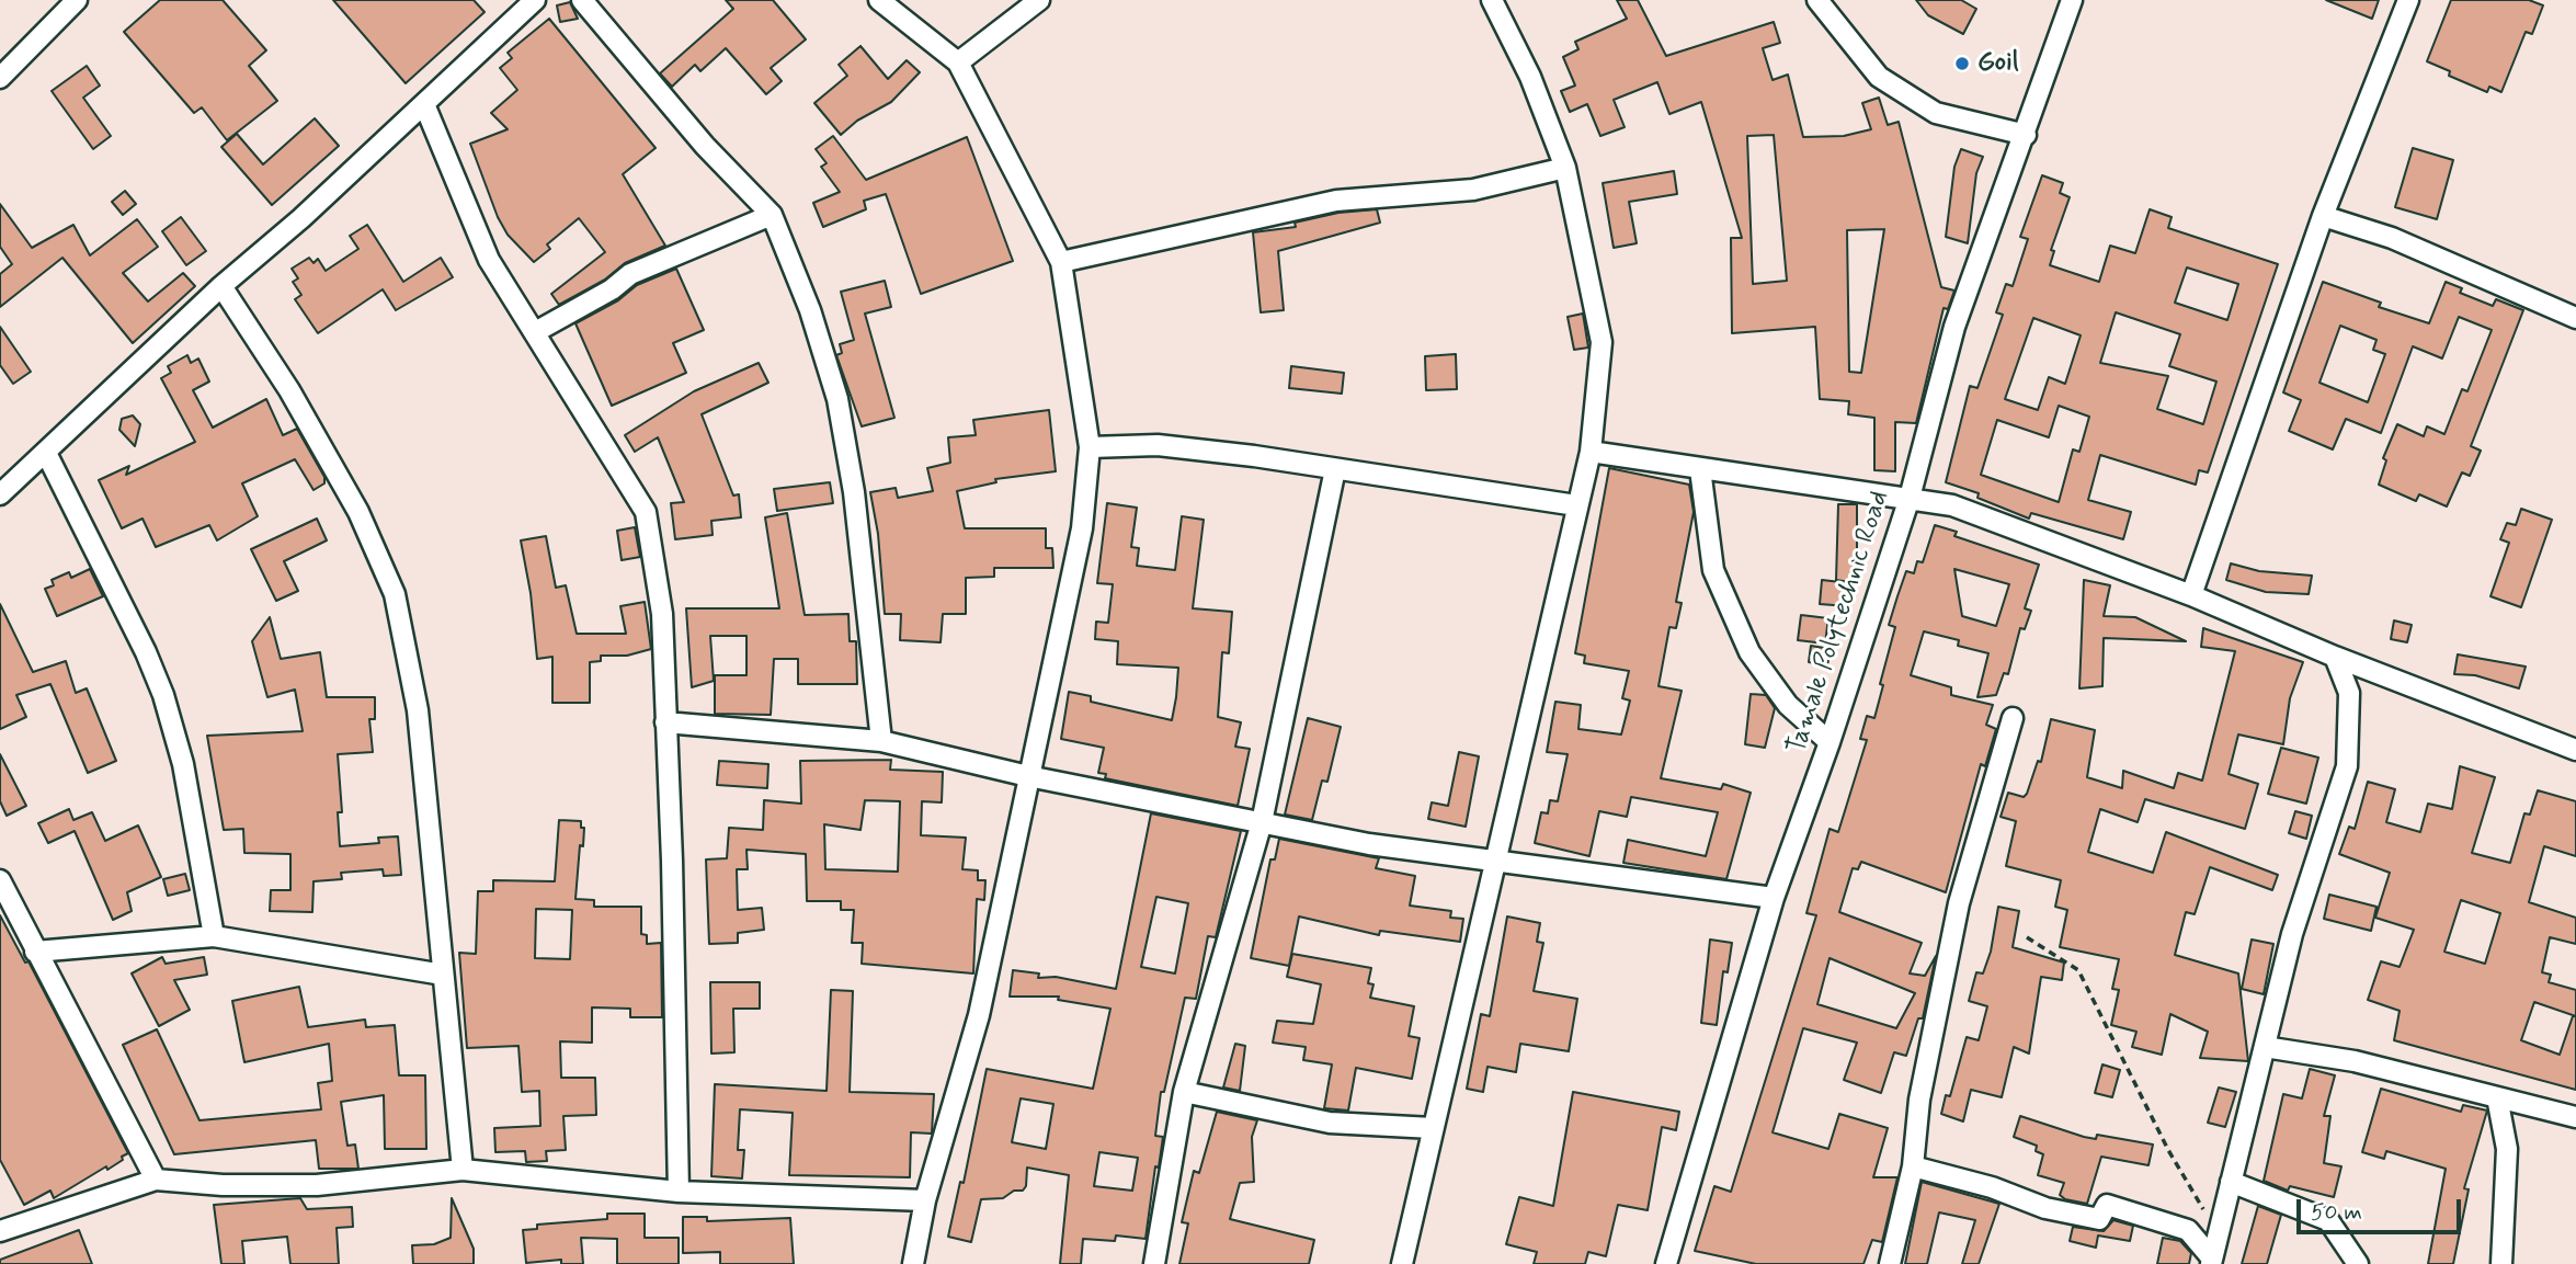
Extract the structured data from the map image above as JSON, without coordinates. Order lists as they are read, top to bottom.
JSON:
{
  "streets": {
    "street": ["Tamale Polytechnic Road"]
  },
  "places": ["Goil"],
  "scale_bar": "50 m"
}
